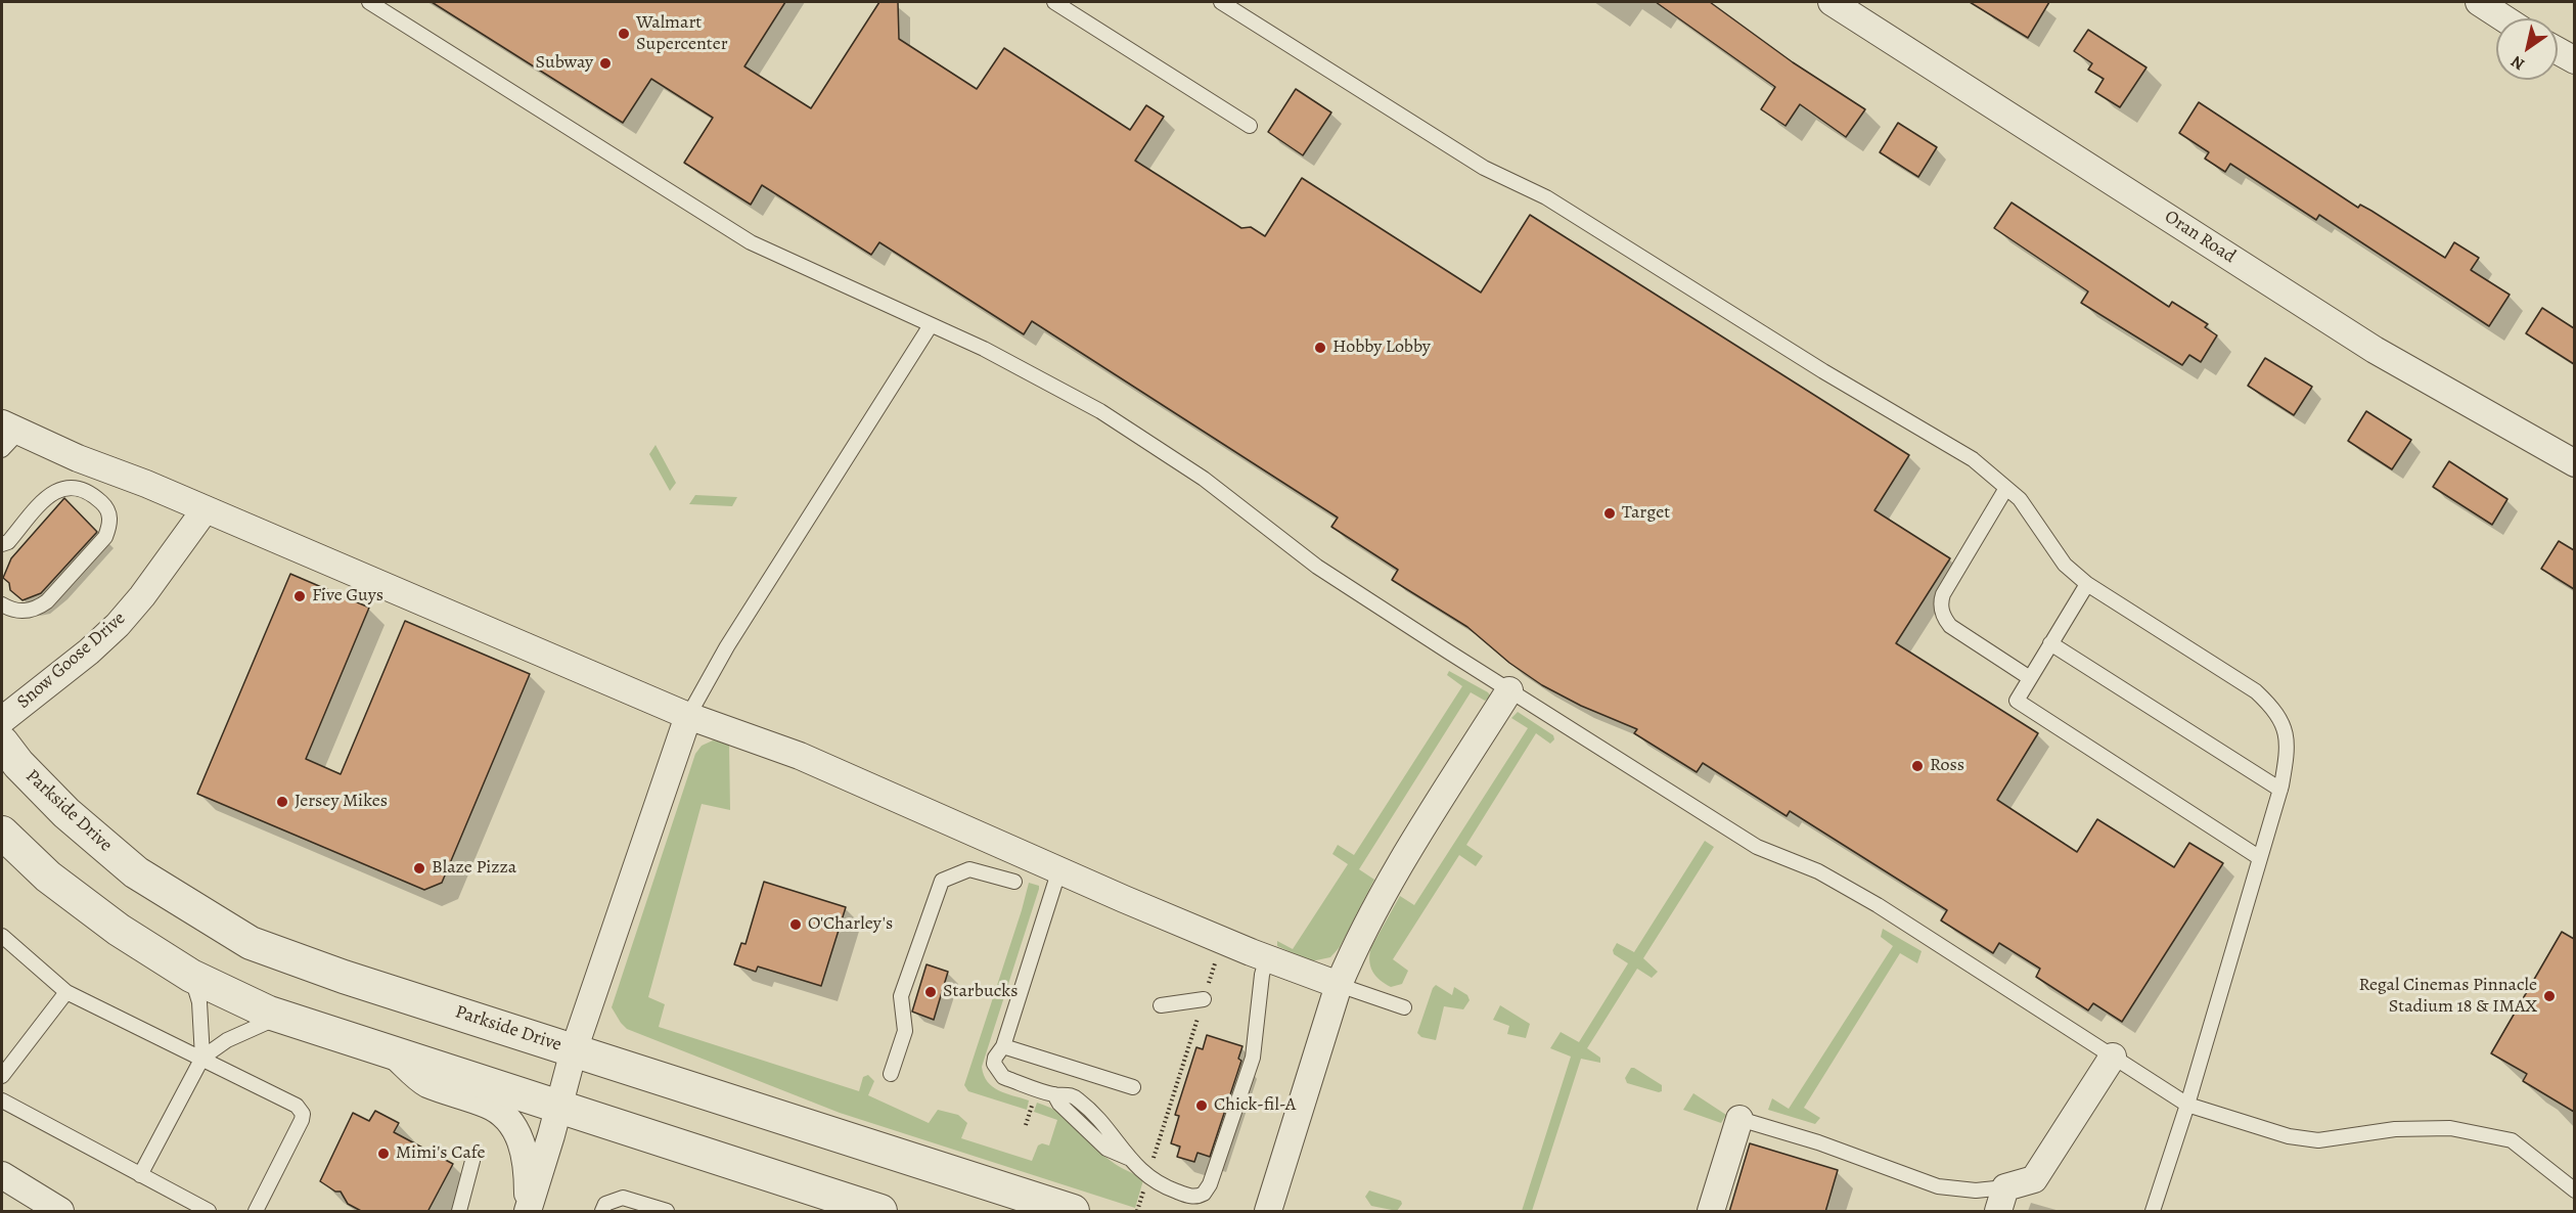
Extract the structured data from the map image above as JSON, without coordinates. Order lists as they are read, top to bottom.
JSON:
{
  "streets": {
    "street": ["Oran Road", "Snow Goose Drive", "Parkside Drive"]
  },
  "places": [
    "Walmart Supercenter",
    "Subway",
    "Hobby Lobby",
    "Target",
    "Five Guys",
    "Ross",
    "Jersey Mikes",
    "Blaze Pizza",
    "O'Charley's",
    "Starbucks",
    "Regal Cinemas Pinnacle Stadium 18 & IMAX",
    "Chick-fil-A",
    "Mimi's Cafe"
  ],
  "north": "bottom left"
}
